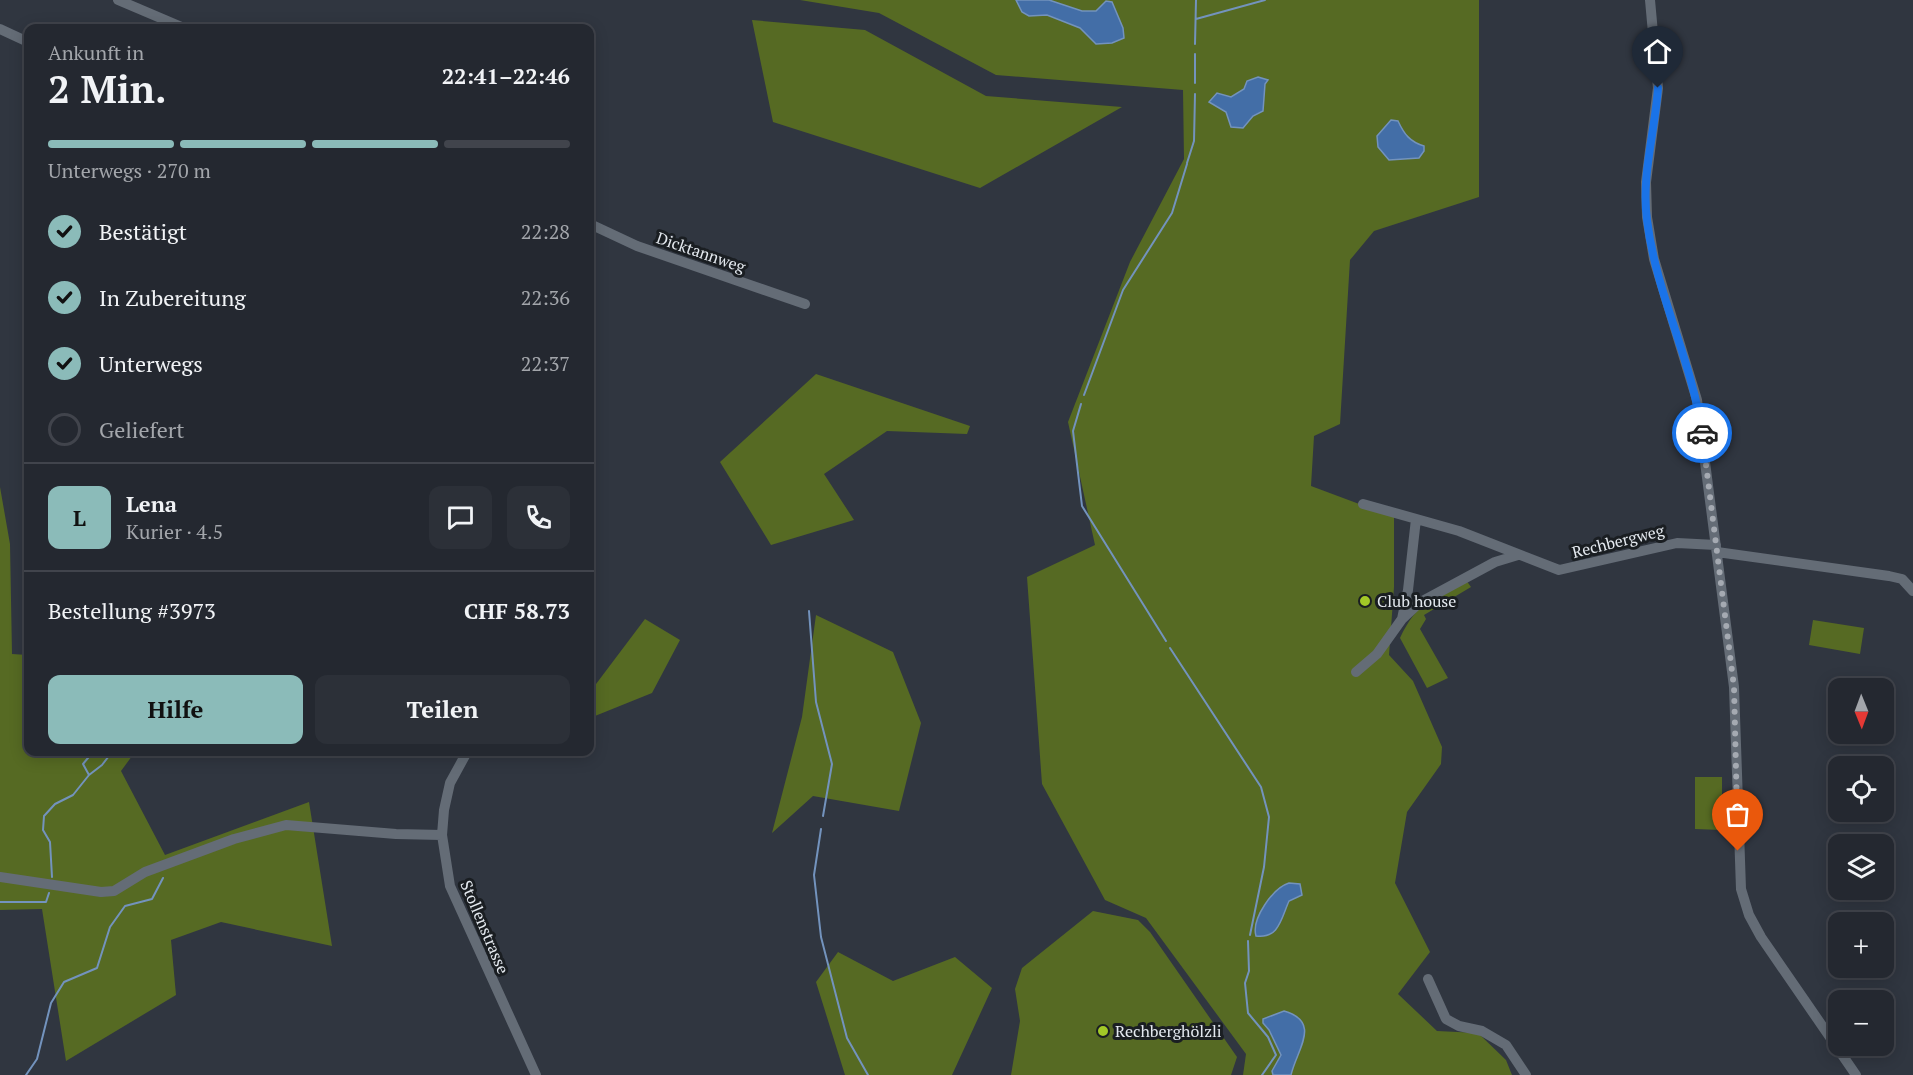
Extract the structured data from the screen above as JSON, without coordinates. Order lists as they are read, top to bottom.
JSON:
{
  "streets": {
    "street": ["Dicktannweg", "Rechbergweg", "Stollenstrasse"]
  },
  "places": ["Club house", "Rechberghölzli"],
  "north": "bottom",
  "page": {
    "heading": ["2 Min.", "Ankunft in", "22:41–22:46"],
    "panel": [
      "Lena",
      "Kurier · 4.5",
      "Bestellung #3973",
      "CHF 58.73"
    ],
    "bar": "Unterwegs · 270 m",
    "list": [
      ["Bestätigt", "22:28"],
      ["In Zubereitung", "22:36"],
      ["Unterwegs", "22:37"],
      "Geliefert"
    ],
    "round": "L",
    "buttons": ["Hilfe", "Teilen"],
    "map_buttons": ["+", "−"]
  }
}
